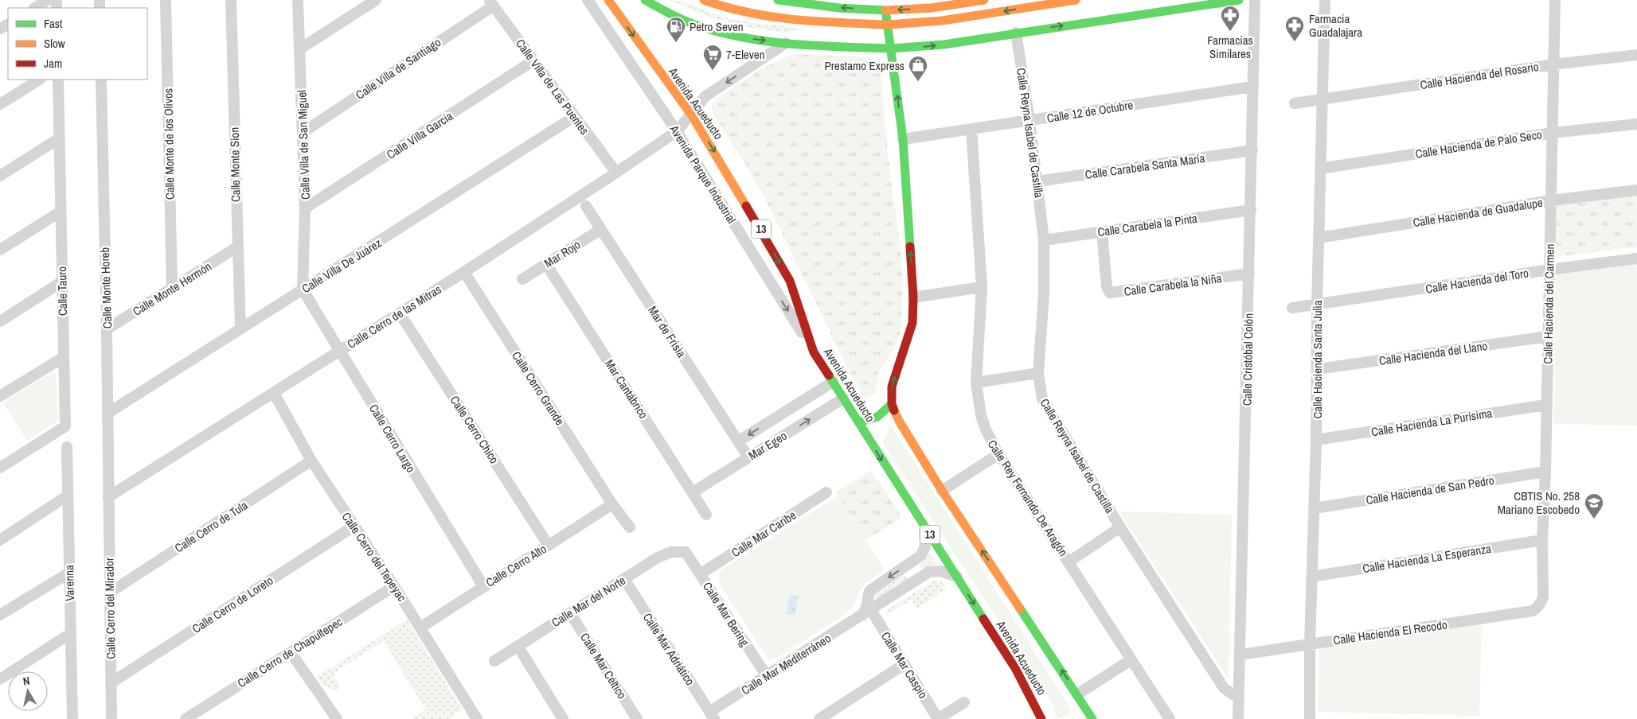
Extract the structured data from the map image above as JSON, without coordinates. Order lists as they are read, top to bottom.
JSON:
{
  "streets": {
    "main road": ["Avenida Acueducto", "13"],
    "street": [
      "Calle Villa de Santiago",
      "Calle Hacienda del Rosario",
      "Calle Villa de Las Puentes",
      "Calle 12 de Octubre",
      "Calle Reyna Isabel de Castilla",
      "Calle Villa García",
      "Calle Monte de los Olivos",
      "Calle Hacienda de Palo Seco",
      "Calle Villa de San Miguel",
      "Calle Monte Sion",
      "Calle Carabela Santa María",
      "Avenida Parque Industrial",
      "Calle Hacienda de Guadalupe",
      "Calle Carabela la Pinta",
      "Mar Rojo",
      "Calle Villa De Juárez",
      "Calle Hacienda del Toro",
      "Calle Carabela la Niña",
      "Calle Monte Horeb",
      "Calle Monte Hermón",
      "Calle Tauro",
      "Calle Hacienda del Carmen",
      "Calle Cerro de las Mitras",
      "Mar de Frisia",
      "Calle Hacienda del Llano",
      "Calle Cristóbal Colón",
      "Calle Hacienda Santa Julia",
      "Calle Cerro Grande",
      "Mar Cantábrico",
      "Calle Hacienda La Purísima",
      "Calle Cerro Chico",
      "Calle Cerro Largo",
      "Mar Egeo",
      "Calle Hacienda de San Pedro",
      "Calle Rey Fernando De Aragón",
      "Calle Cerro de Tula",
      "Calle Mar Caribe",
      "Calle Cerro del Tepeyac",
      "Calle Hacienda La Esperanza",
      "Calle Cerro Alto",
      "Varenna",
      "Calle Mar del Norte",
      "Calle Cerro de Loreto",
      "Calle Cerro del Mirador",
      "Calle Mar Bering",
      "Calle Hacienda El Recodo",
      "Calle Mar Adriático",
      "Calle Cerro de Chapultepec",
      "Calle Mar Mediterráneo",
      "Calle Mar Caspio",
      "Calle Mar Céltico"
    ]
  },
  "crossings": [
    ["Calle Villa de Santiago", "Calle Villa de Las Puentes"],
    ["Calle Villa de Santiago", "Calle Villa de San Miguel"],
    ["Calle Hacienda del Rosario", "Calle Hacienda del Carmen"],
    ["Calle Hacienda del Rosario", "Calle Hacienda Santa Julia"],
    ["Calle Villa de Las Puentes", "Calle Villa García"],
    ["Calle Villa de Las Puentes", "Calle Villa De Juárez"],
    ["Calle Villa de Las Puentes", "Calle Cerro de las Mitras"],
    ["Avenida Acueducto", "Calle 12 de Octubre"],
    ["Avenida Acueducto", "Avenida Parque Industrial"],
    ["Avenida Acueducto", "Calle Cerro de las Mitras"],
    ["Avenida Acueducto", "Mar Egeo"],
    ["Avenida Acueducto", "Calle Mar Mediterráneo"],
    ["Calle 12 de Octubre", "Calle Reyna Isabel de Castilla"],
    ["Calle 12 de Octubre", "Calle Cristóbal Colón"],
    ["Calle 12 de Octubre", "Calle Rey Fernando De Aragón"],
    ["Calle Reyna Isabel de Castilla", "Calle Carabela Santa María"],
    ["Calle Reyna Isabel de Castilla", "Calle Carabela la Pinta"],
    ["Calle Reyna Isabel de Castilla", "Calle Cristóbal Colón"],
    ["Calle Villa García", "Calle Villa de San Miguel"],
    ["Calle Monte de los Olivos", "Calle Monte Hermón"],
    ["Calle Hacienda de Palo Seco", "Calle Hacienda del Carmen"],
    ["Calle Hacienda de Palo Seco", "Calle Hacienda Santa Julia"],
    ["Calle Villa de San Miguel", "Calle Villa De Juárez"],
    ["Calle Villa de San Miguel", "Calle Cerro Largo"],
    ["Calle Monte Sion", "Calle Villa De Juárez"],
    ["Calle Monte Sion", "Calle Monte Hermón"],
    ["Calle Carabela Santa María", "Calle Cristóbal Colón"],
    ["Avenida Parque Industrial", "Calle Cerro de las Mitras"],
    ["Calle Hacienda de Guadalupe", "Calle Hacienda del Carmen"],
    ["Calle Hacienda de Guadalupe", "Calle Hacienda Santa Julia"],
    ["Calle Carabela la Pinta", "Calle Carabela la Niña"],
    ["Calle Carabela la Pinta", "Calle Cristóbal Colón"],
    ["Mar Rojo", "Mar de Frisia"],
    ["Mar Rojo", "Mar Cantábrico"],
    ["Calle Villa De Juárez", "Calle Monte Horeb"],
    ["Calle Villa De Juárez", "Calle Cerro Largo"],
    ["Calle Hacienda del Toro", "Calle Hacienda del Carmen"],
    ["Calle Hacienda del Toro", "Calle Hacienda Santa Julia"],
    ["Calle Carabela la Niña", "Calle Cristóbal Colón"],
    ["Calle Monte Horeb", "Calle Monte Hermón"],
    ["Calle Monte Horeb", "Calle Cerro de las Mitras"],
    ["Calle Monte Horeb", "Calle Cerro del Mirador"],
    ["Calle Hacienda del Carmen", "Calle Hacienda del Llano"],
    ["Calle Hacienda del Carmen", "Calle Hacienda La Purísima"],
    ["Calle Hacienda del Carmen", "Calle Hacienda de San Pedro"],
    ["Calle Hacienda del Carmen", "Calle Hacienda La Esperanza"],
    ["Calle Hacienda del Carmen", "Calle Hacienda El Recodo"],
    ["Calle Cerro de las Mitras", "Calle Cerro Grande"],
    ["Calle Cerro de las Mitras", "Calle Cerro Chico"],
    ["Calle Cerro de las Mitras", "Calle Cerro Largo"],
    ["Calle Cerro de las Mitras", "Calle Cerro del Tepeyac"],
    ["Calle Cerro de las Mitras", "Calle Cerro del Mirador"],
    ["Mar de Frisia", "Mar Egeo"],
    ["Calle Hacienda del Llano", "Calle Hacienda Santa Julia"],
    ["Calle Cristóbal Colón", "Calle Hacienda El Recodo"],
    ["Calle Hacienda Santa Julia", "Calle Hacienda La Purísima"],
    ["Calle Hacienda Santa Julia", "Calle Hacienda de San Pedro"],
    ["Calle Hacienda Santa Julia", "Calle Hacienda La Esperanza"],
    ["Calle Hacienda Santa Julia", "Calle Hacienda El Recodo"],
    ["Calle Cerro Grande", "Calle Cerro Alto"],
    ["Mar Cantábrico", "Mar Egeo"],
    ["Calle Cerro Chico", "Calle Cerro Alto"],
    ["Calle Cerro Largo", "Calle Cerro Alto"],
    ["Calle Cerro de Tula", "Calle Cerro del Tepeyac"],
    ["Calle Cerro de Tula", "Calle Cerro del Mirador"],
    ["Calle Mar Caribe", "Calle Mar Bering"],
    ["Calle Cerro del Tepeyac", "Calle Cerro Alto"],
    ["Calle Cerro del Tepeyac", "Calle Cerro de Loreto"],
    ["Calle Cerro del Tepeyac", "Calle Cerro de Chapultepec"],
    ["Calle Mar del Norte", "Calle Mar Bering"],
    ["Calle Mar del Norte", "Calle Mar Adriático"],
    ["Calle Mar del Norte", "Calle Mar Céltico"],
    ["Calle Cerro de Loreto", "Calle Cerro del Mirador"],
    ["Calle Mar Bering", "Calle Mar Mediterráneo"],
    ["Calle Mar Adriático", "Calle Mar Mediterráneo"],
    ["Calle Mar Mediterráneo", "Calle Mar Caspio"]
  ],
  "one_way": ["Avenida Parque Industrial"],
  "places": {
    "pharmacy": ["Farmacias Similares", "Farmacia Guadalajara"],
    "fuel station": ["Petro Seven"],
    "supermarket": ["7-Eleven"],
    "shop": ["Prestamo Express"],
    "school or university": ["CBTIS No. 258 Mariano Escobedo"]
  },
  "legend": ["Fast", "Slow", "Jam"],
  "north": "top"
}
